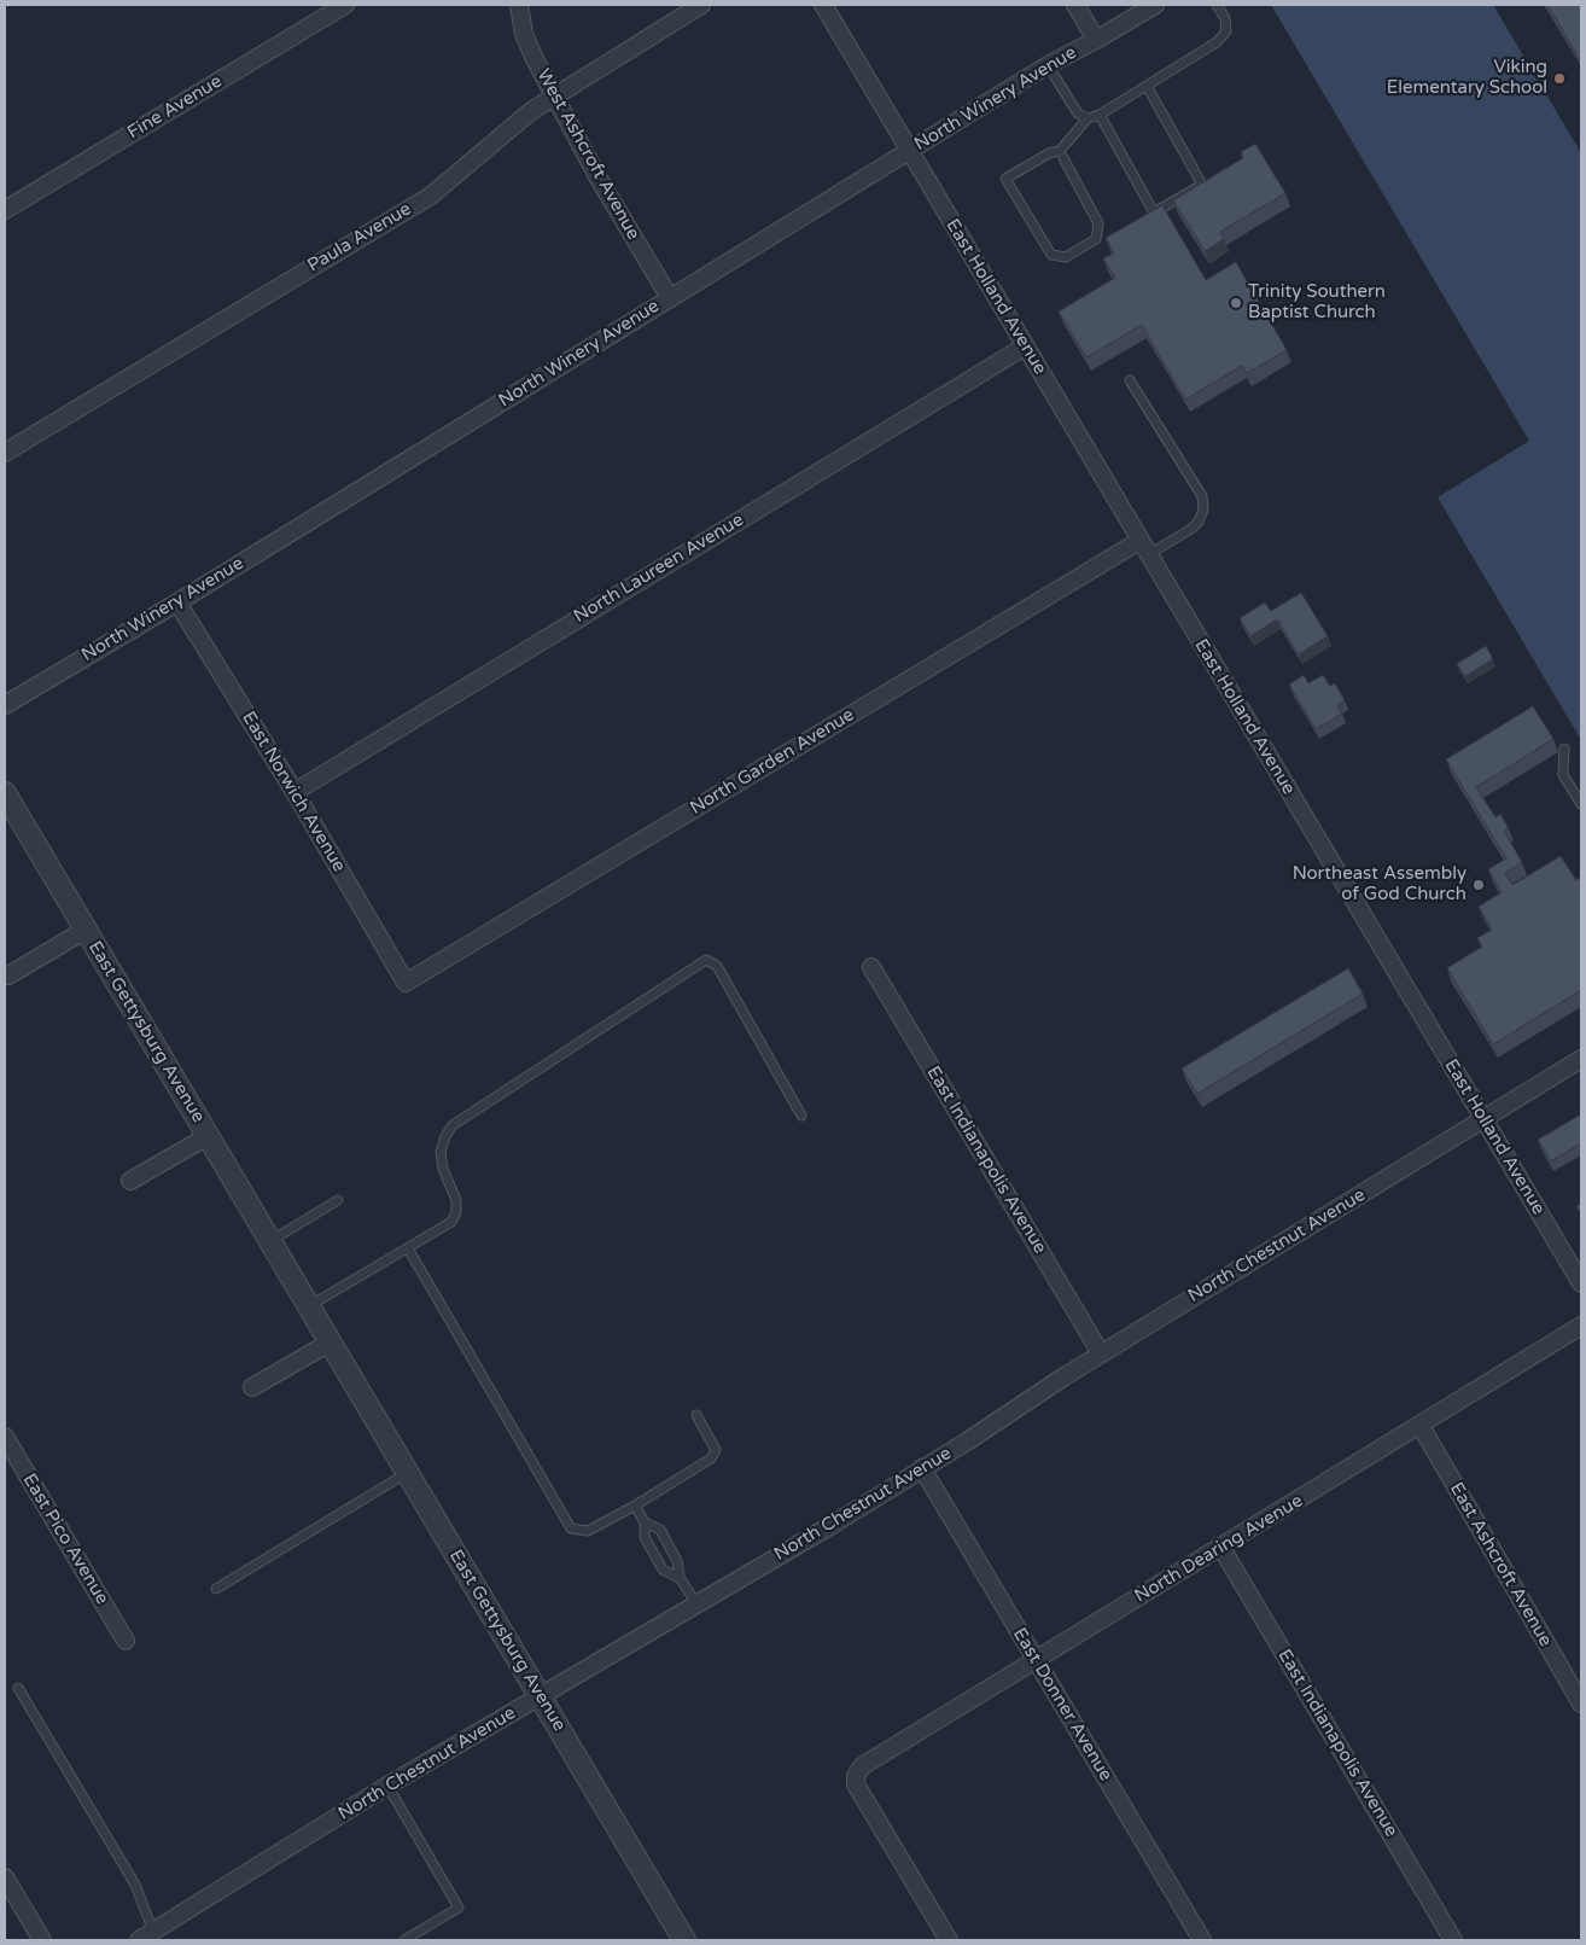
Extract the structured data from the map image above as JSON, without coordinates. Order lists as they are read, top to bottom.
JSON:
{
  "streets": {
    "street": [
      "North Winery Avenue",
      "Fine Avenue",
      "West Ashcroft Avenue",
      "Paula Avenue",
      "East Holland Avenue",
      "North Laureen Avenue",
      "North Garden Avenue",
      "East Norwich Avenue",
      "East Gettysburg Avenue",
      "East Indianapolis Avenue",
      "North Chestnut Avenue",
      "East Pico Avenue",
      "North Dearing Avenue",
      "East Ashcroft Avenue",
      "East Donner Avenue"
    ]
  },
  "crossings": [
    ["North Winery Avenue", "West Ashcroft Avenue"],
    ["North Winery Avenue", "East Holland Avenue"],
    ["North Winery Avenue", "East Norwich Avenue"],
    ["West Ashcroft Avenue", "Paula Avenue"],
    ["East Holland Avenue", "North Laureen Avenue"],
    ["East Holland Avenue", "North Garden Avenue"],
    ["East Holland Avenue", "North Chestnut Avenue"],
    ["North Laureen Avenue", "East Norwich Avenue"],
    ["North Garden Avenue", "East Norwich Avenue"],
    ["East Gettysburg Avenue", "North Chestnut Avenue"],
    ["East Indianapolis Avenue", "North Chestnut Avenue"],
    ["East Indianapolis Avenue", "North Dearing Avenue"],
    ["North Chestnut Avenue", "East Donner Avenue"],
    ["North Dearing Avenue", "East Ashcroft Avenue"],
    ["North Dearing Avenue", "East Donner Avenue"]
  ],
  "places": ["Viking Elementary School", "Trinity Southern Baptist Church", "Northeast Assembly of God Church"]
}
